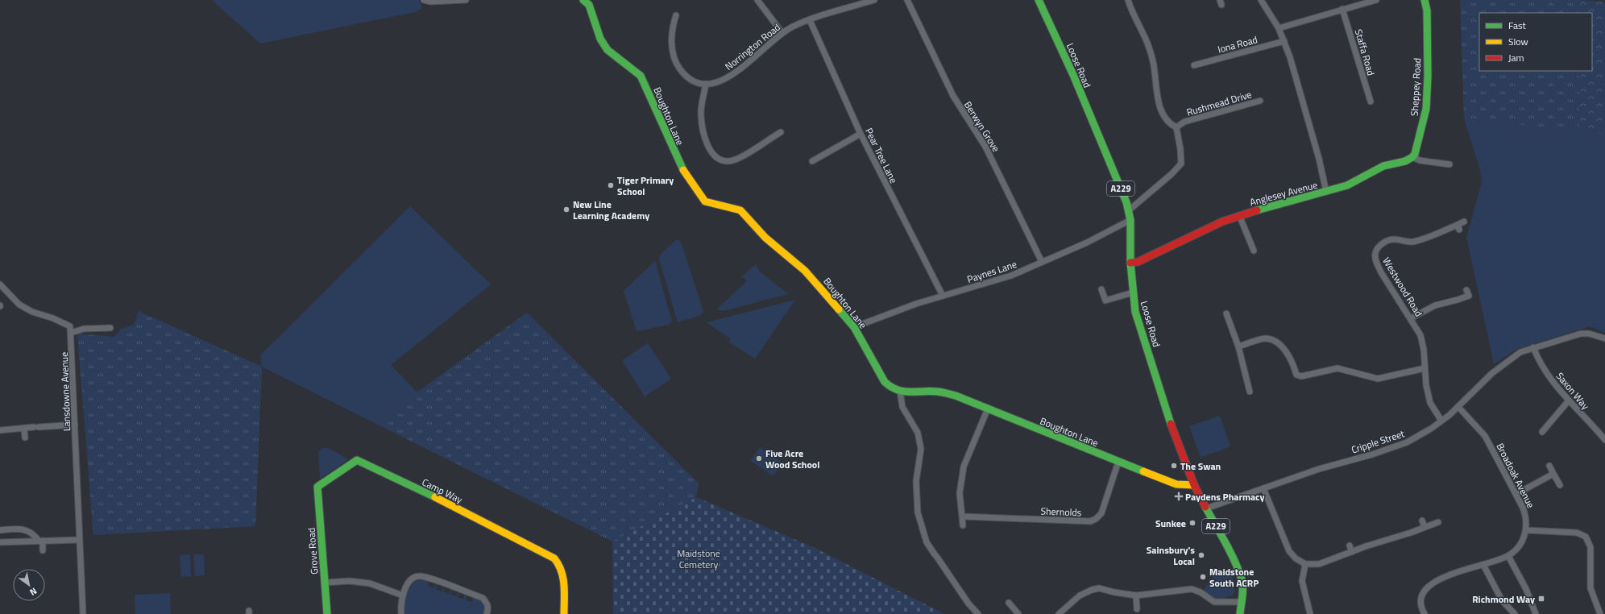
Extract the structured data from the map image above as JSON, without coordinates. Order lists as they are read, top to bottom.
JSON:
{
  "streets": {
    "main road": [
      "Loose Road",
      "Sheppey Road",
      "Boughton Lane",
      "A229",
      "Anglesey Avenue",
      "Camp Way",
      "Grove Road"
    ],
    "street": [
      "Iona Road",
      "Norrington Road",
      "Staffa Road",
      "Rushmead Drive",
      "Berwyn Grove",
      "Pear Tree Lane",
      "Paynes Lane",
      "Westwood Road",
      "Saxon Way",
      "Lansdowne Avenue",
      "Cripple Street",
      "Broadoak Avenue",
      "Shernolds"
    ]
  },
  "crossings": [
    ["Iona Road", "Anglesey Avenue"],
    ["Norrington Road", "Pear Tree Lane"],
    ["Loose Road", "Boughton Lane"],
    ["Loose Road", "Anglesey Avenue"],
    ["Loose Road", "Paynes Lane"],
    ["Loose Road", "Cripple Street"],
    ["Boughton Lane", "Paynes Lane"],
    ["Boughton Lane", "Shernolds"],
    ["Berwyn Grove", "Paynes Lane"],
    ["Pear Tree Lane", "Paynes Lane"],
    ["Westwood Road", "Cripple Street"],
    ["Saxon Way", "Cripple Street"],
    ["Cripple Street", "Broadoak Avenue"],
    ["Camp Way", "Grove Road"]
  ],
  "parks": ["Maidstone Cemetery"],
  "places": {
    "other": [
      "Tiger Primary School",
      "New Line Learning Academy",
      "Five Acre Wood School",
      "The Swan",
      "Sunkee",
      "Sainsbury's Local",
      "Maidstone South ACRP"
    ],
    "health": ["Paydens Pharmacy"],
    "transit": ["Richmond Way"]
  },
  "legend": ["Fast", "Slow", "Jam"],
  "north": "bottom right"
}
